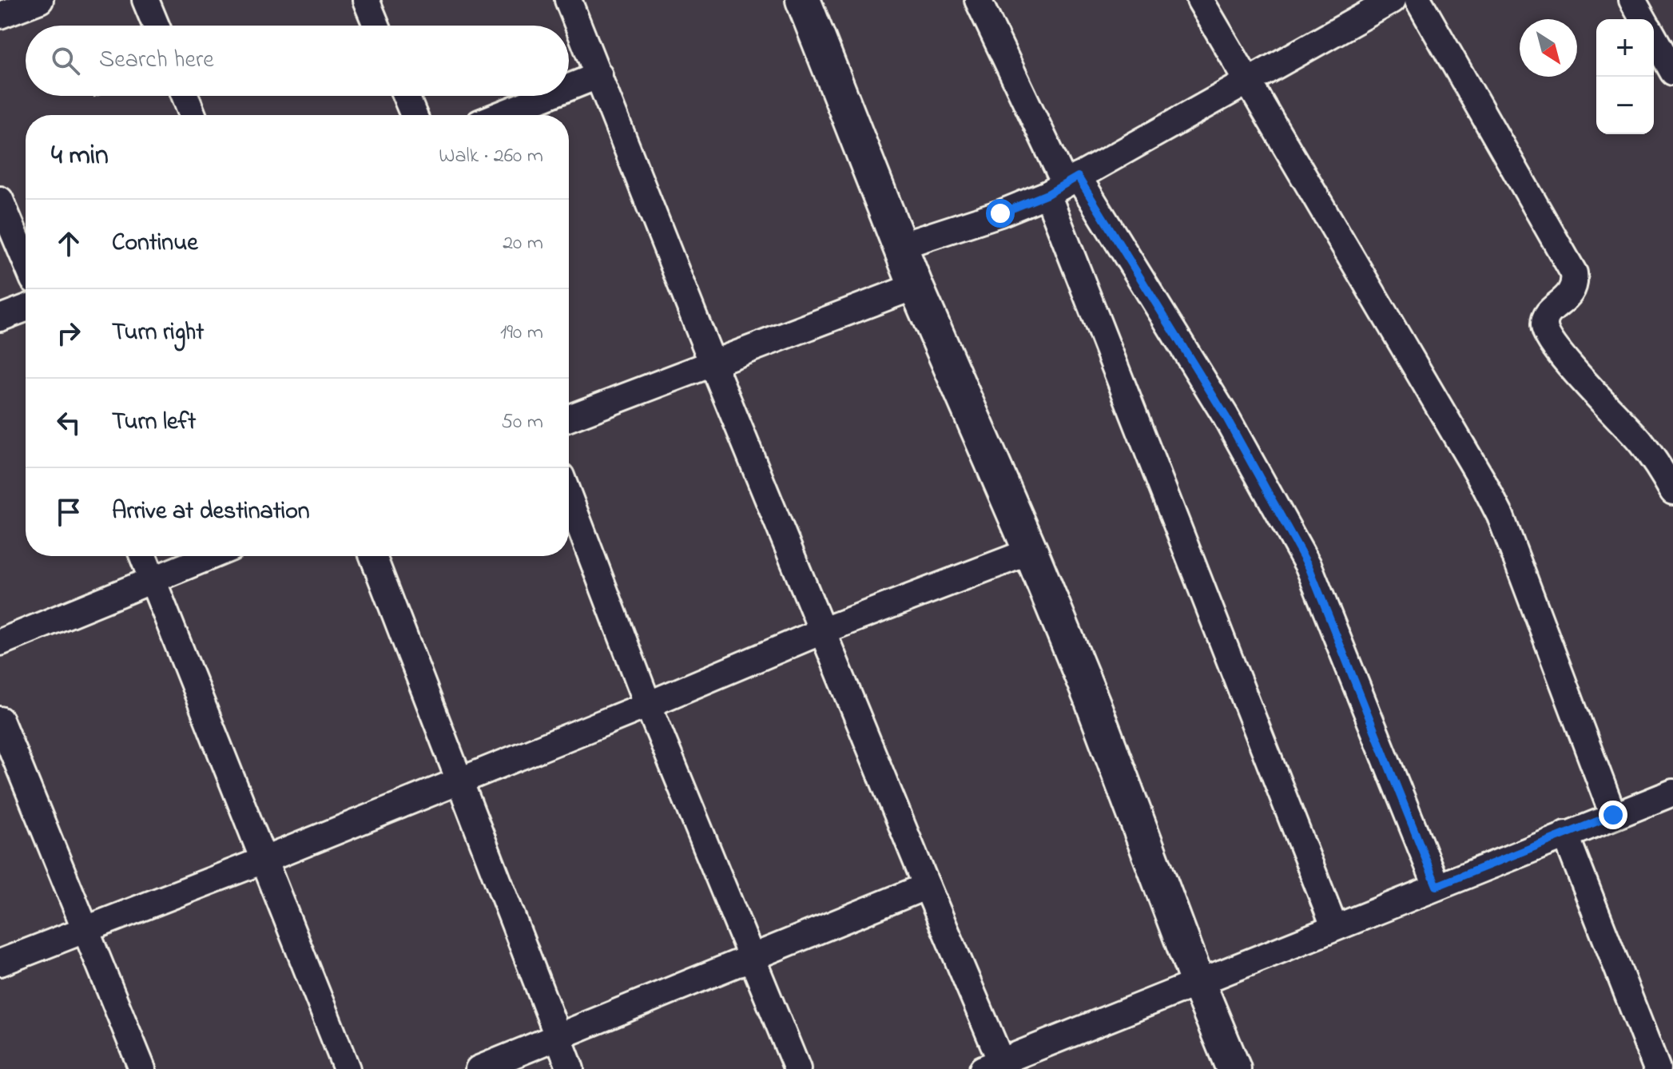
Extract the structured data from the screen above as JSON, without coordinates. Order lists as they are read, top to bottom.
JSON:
{
  "north": "bottom right",
  "page": {
    "map_buttons": ["+", "−"],
    "search": "Search here",
    "heading": ["4 min", "Walk · 260 m"],
    "list": [
      ["Continue", "20 m"],
      ["Turn right", "190 m"],
      ["Turn left", "50 m"],
      "Arrive at destination"
    ]
  }
}
